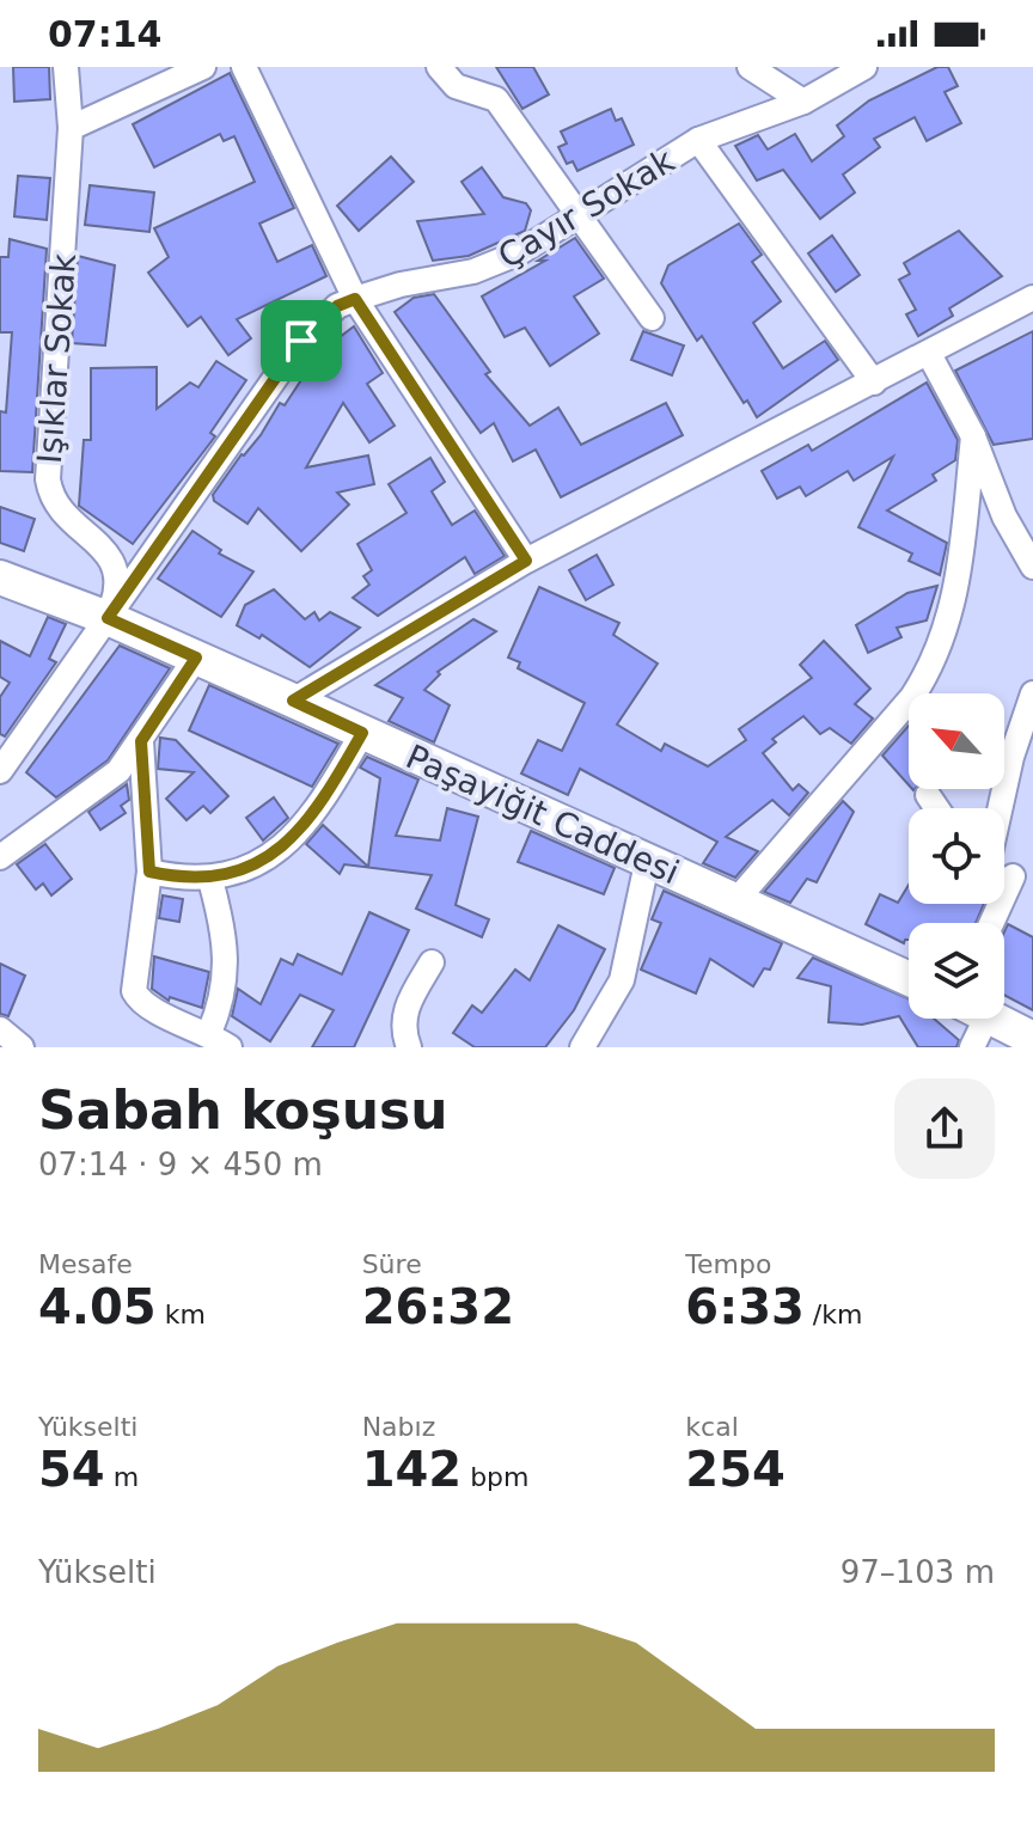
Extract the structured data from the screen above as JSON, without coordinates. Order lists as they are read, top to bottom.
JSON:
{
  "streets": {
    "main road": ["Paşayiğit Caddesi"],
    "street": ["Çayır Sokak", "Işıklar Sokak"]
  },
  "crossings": [
    ["Çayır Sokak", "Işıklar Sokak"],
    ["Çayır Sokak", "Paşayiğit Caddesi"],
    ["Işıklar Sokak", "Paşayiğit Caddesi"]
  ],
  "north": "top left",
  "page": {
    "status": "07:14",
    "heading": ["Sabah koşusu", "07:14 · 9 × 450 m"],
    "stats": [
      ["Mesafe", "4.05 km"],
      ["Süre", "26:32"],
      ["Tempo", "6:33 /km"],
      ["Yükselti", "54 m"],
      ["Nabız", "142 bpm"],
      ["kcal", "254"]
    ],
    "chart": ["Yükselti", "97–103 m"]
  }
}
